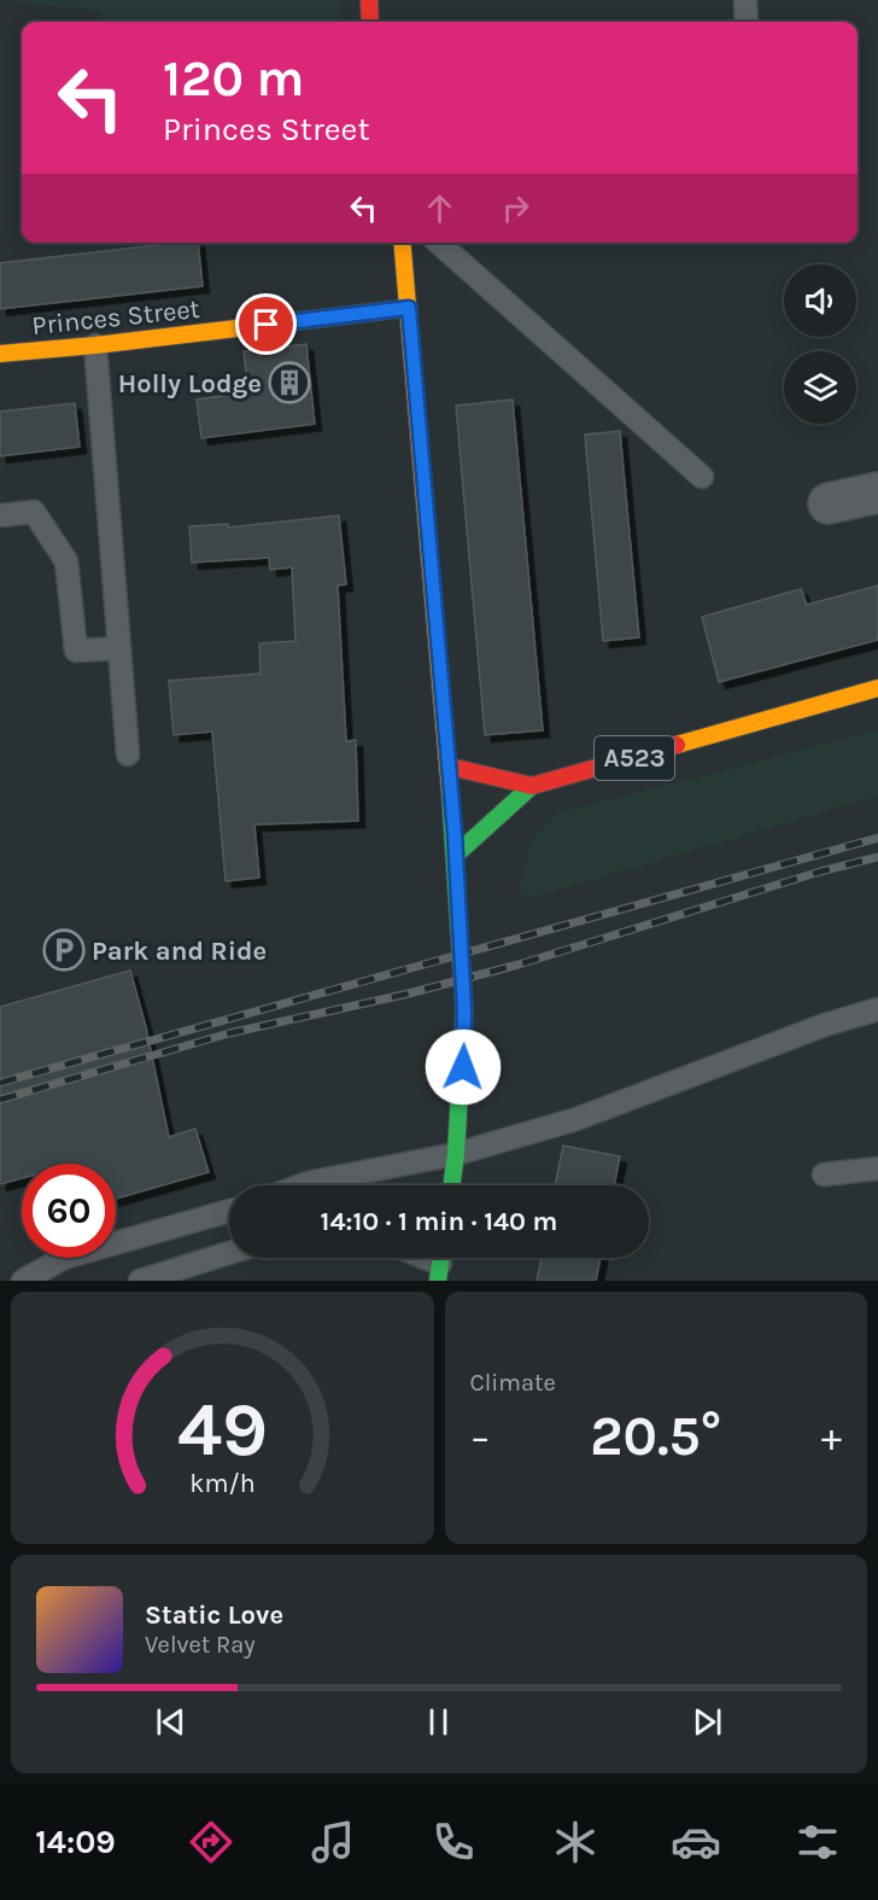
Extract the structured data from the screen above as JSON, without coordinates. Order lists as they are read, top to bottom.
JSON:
{
  "streets": {
    "main road": ["Princes Street", "A523"]
  },
  "places": {
    "building": ["Holly Lodge"],
    "parking": ["Park and Ride"]
  },
  "page": {
    "turn": ["120 m", "Princes Street"],
    "limit": "60",
    "trip": "14:10 · 1 min · 140 m",
    "tile": "Climate",
    "heat": ["−", "20.5°", "+"],
    "song": ["Static Love", "Velvet Ray"],
    "tabs": "14:09",
    "gauge": ["49", "km/h"]
  }
}
